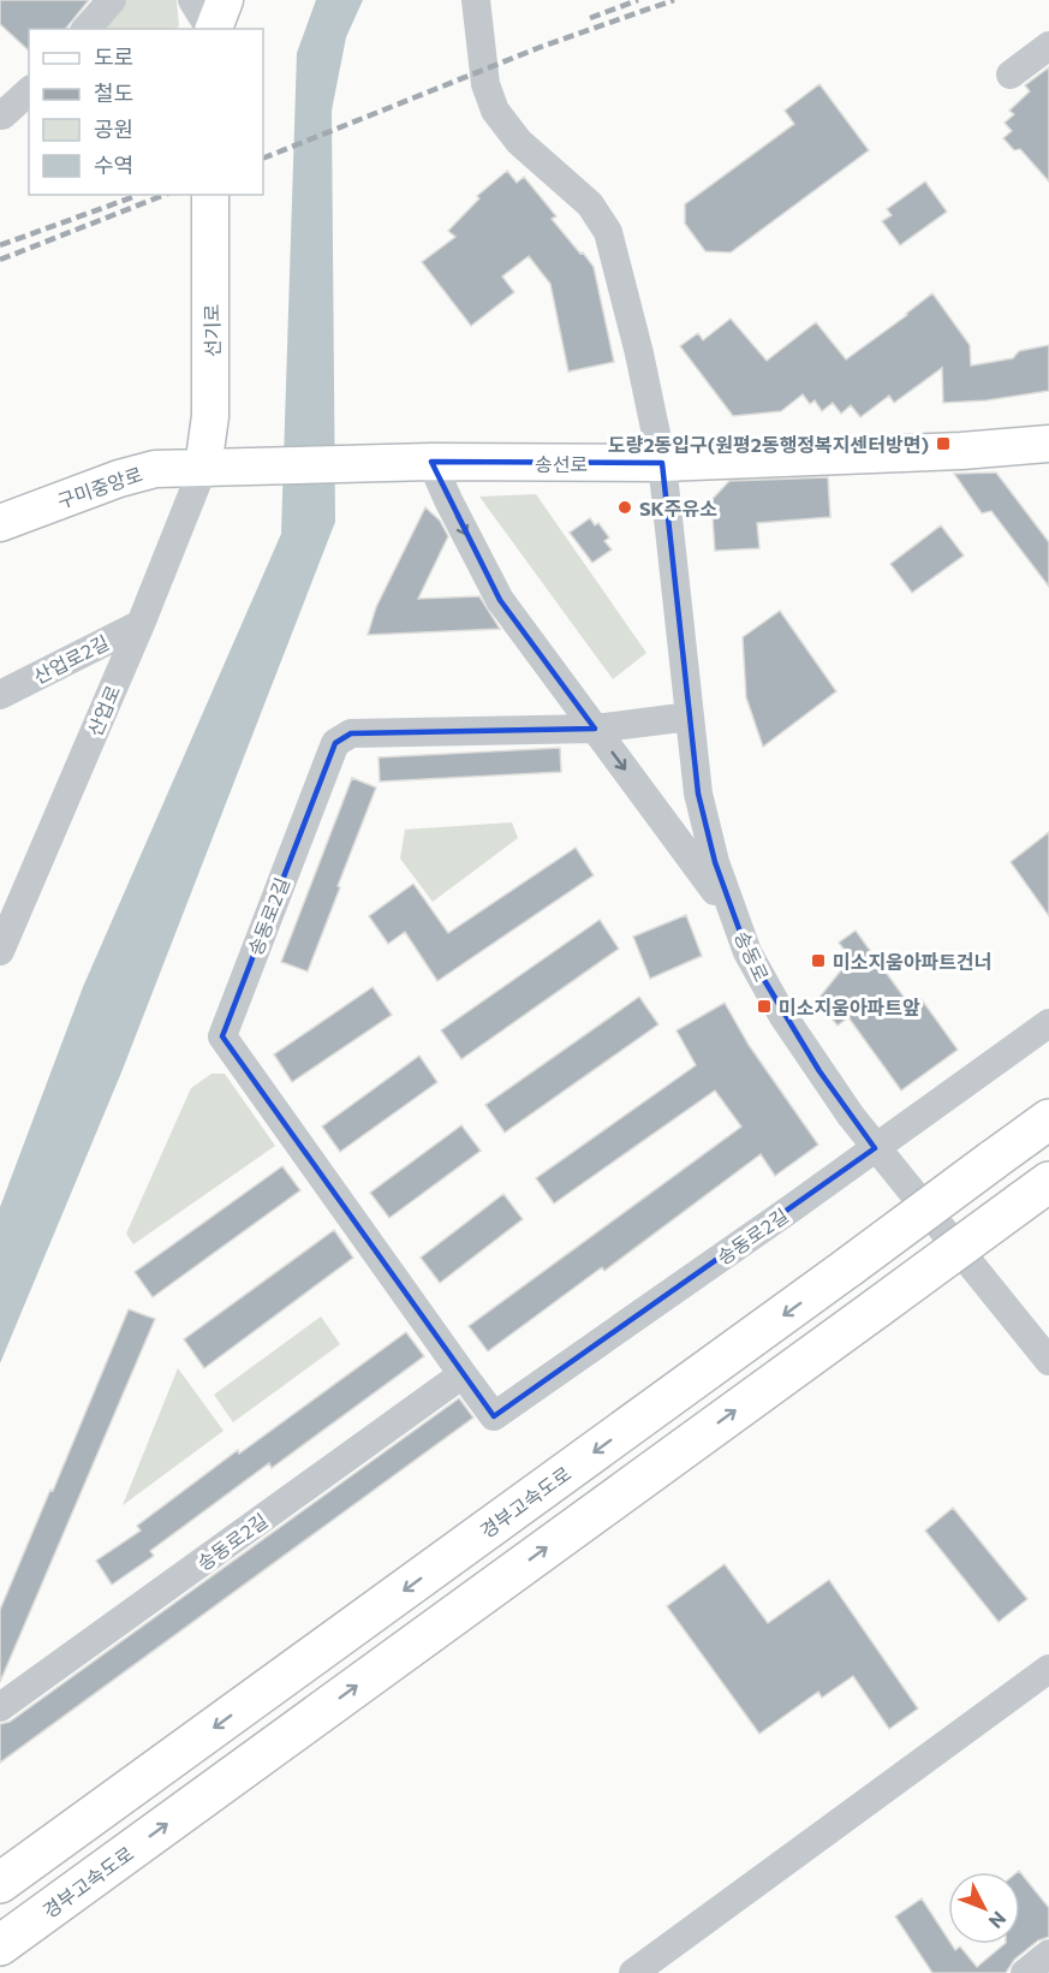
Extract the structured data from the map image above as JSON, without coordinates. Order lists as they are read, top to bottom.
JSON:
{
  "streets": {
    "highway": ["경부고속도로"],
    "main road": ["선기로", "송선로", "구미중앙로"],
    "street": [
      "산업로2길",
      "산업로",
      "송동로2길",
      "송동로"
    ]
  },
  "crossings": [
    ["선기로", "송선로"],
    ["선기로", "구미중앙로"],
    ["선기로", "산업로"],
    ["송선로", "구미중앙로"],
    ["송선로", "산업로"],
    ["송선로", "송동로"],
    ["구미중앙로", "산업로"],
    ["산업로2길", "산업로"],
    ["송동로2길", "송동로"]
  ],
  "places": {
    "transit": ["도량2동입구(원평2동행정복지센터방면)", "미소지움아파트건너", "미소지움아파트앞"],
    "other": ["SK주유소"]
  },
  "legend": [
    "도로",
    "철도",
    "공원",
    "수역"
  ],
  "north": "bottom right"
}
